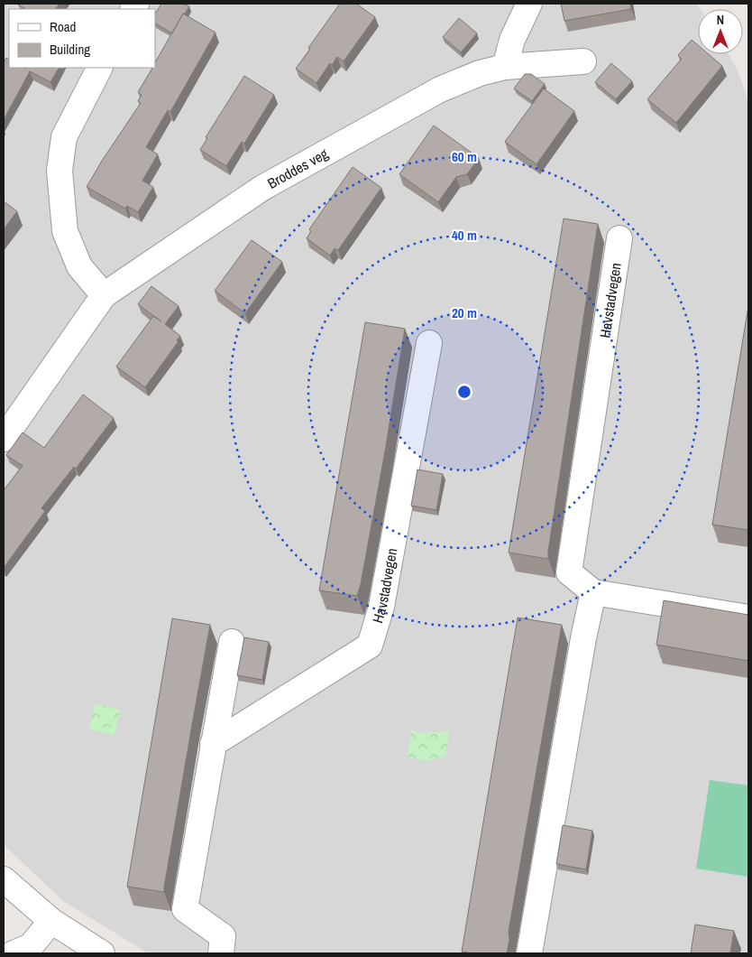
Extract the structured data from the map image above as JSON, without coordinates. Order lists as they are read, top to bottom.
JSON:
{
  "streets": {
    "street": ["Broddes veg", "Havstadvegen"]
  },
  "legend": ["Road", "Building"],
  "north": "top",
  "rings": ["60 m", "40 m", "20 m"]
}
